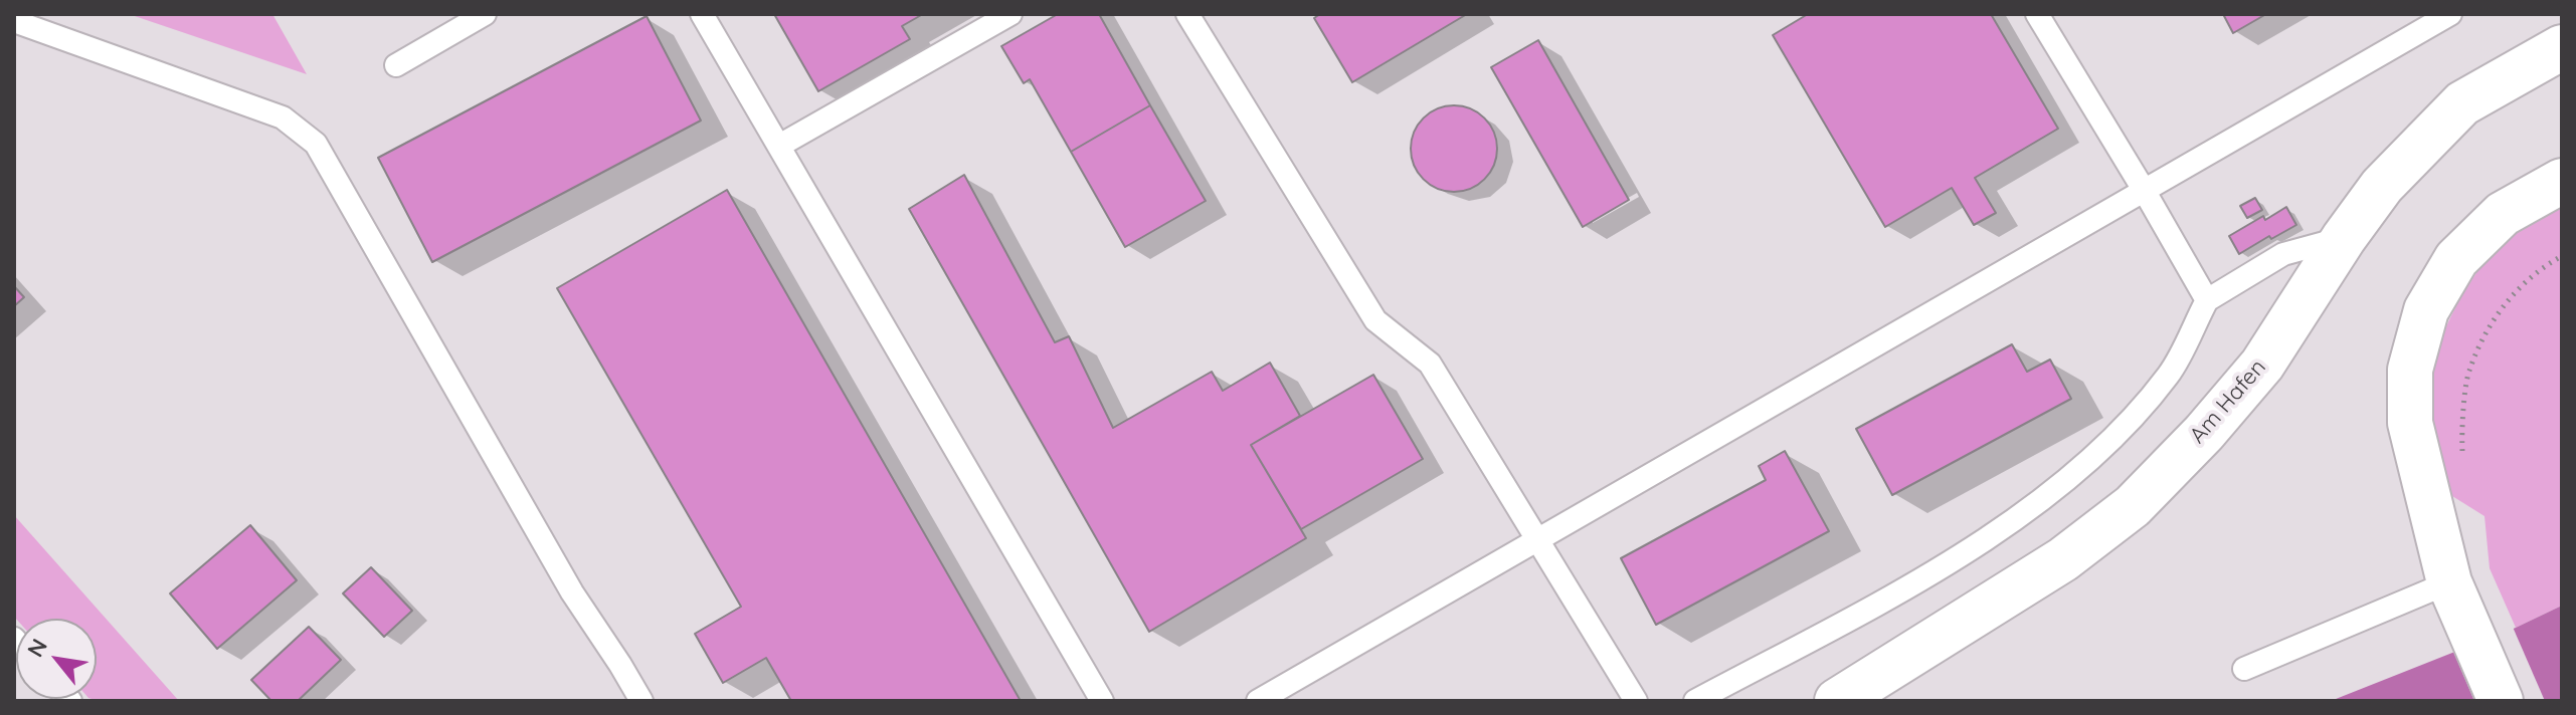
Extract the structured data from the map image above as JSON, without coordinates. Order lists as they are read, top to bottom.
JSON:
{
  "streets": {
    "street": ["Am Hafen"]
  },
  "north": "top left"
}
